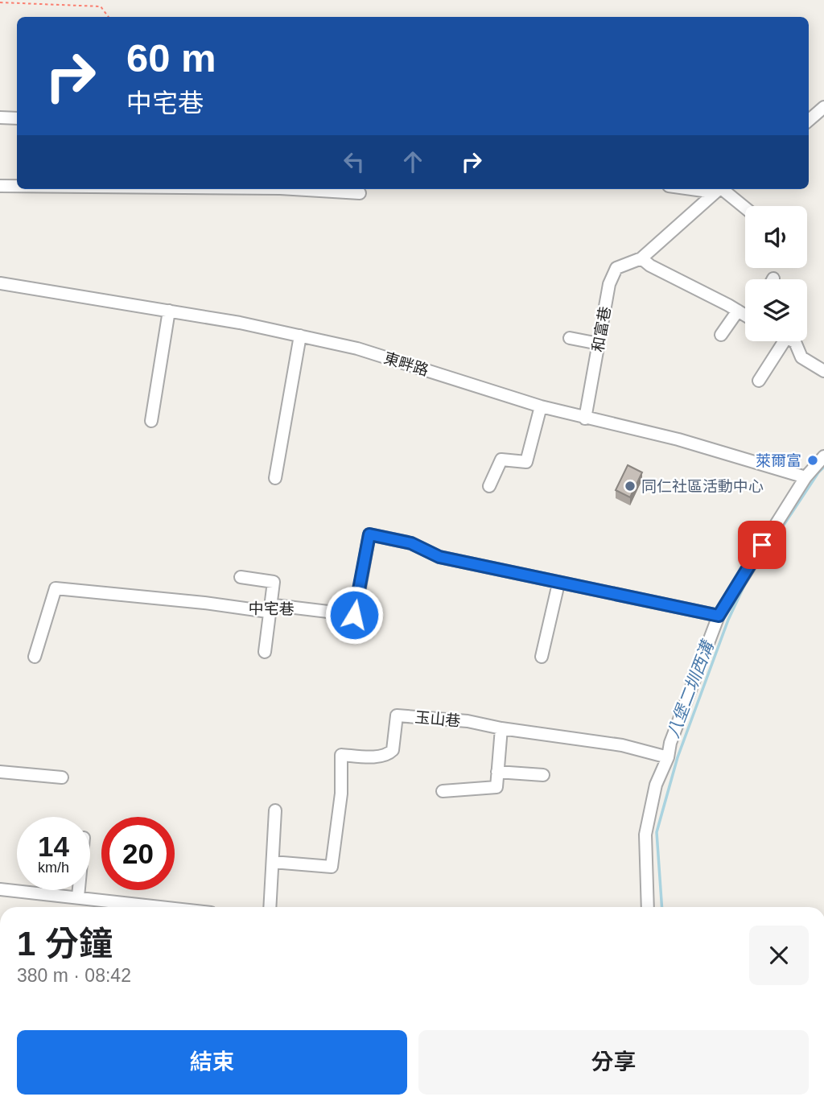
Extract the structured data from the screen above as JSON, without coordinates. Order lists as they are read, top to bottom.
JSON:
{
  "streets": {
    "street": [
      "和富巷",
      "東畔路",
      "中宅巷",
      "玉山巷"
    ]
  },
  "crossings": [
    ["和富巷", "東畔路"]
  ],
  "water": ["八堡二圳西溝"],
  "places": ["萊爾富", "同仁社區活動中心"],
  "page": {
    "turn": ["60 m", "中宅巷"],
    "speed": "14 km/h",
    "limit": "20",
    "heading": ["1 分鐘", "380 m · 08:42"],
    "buttons": ["結束", "分享"]
  }
}
